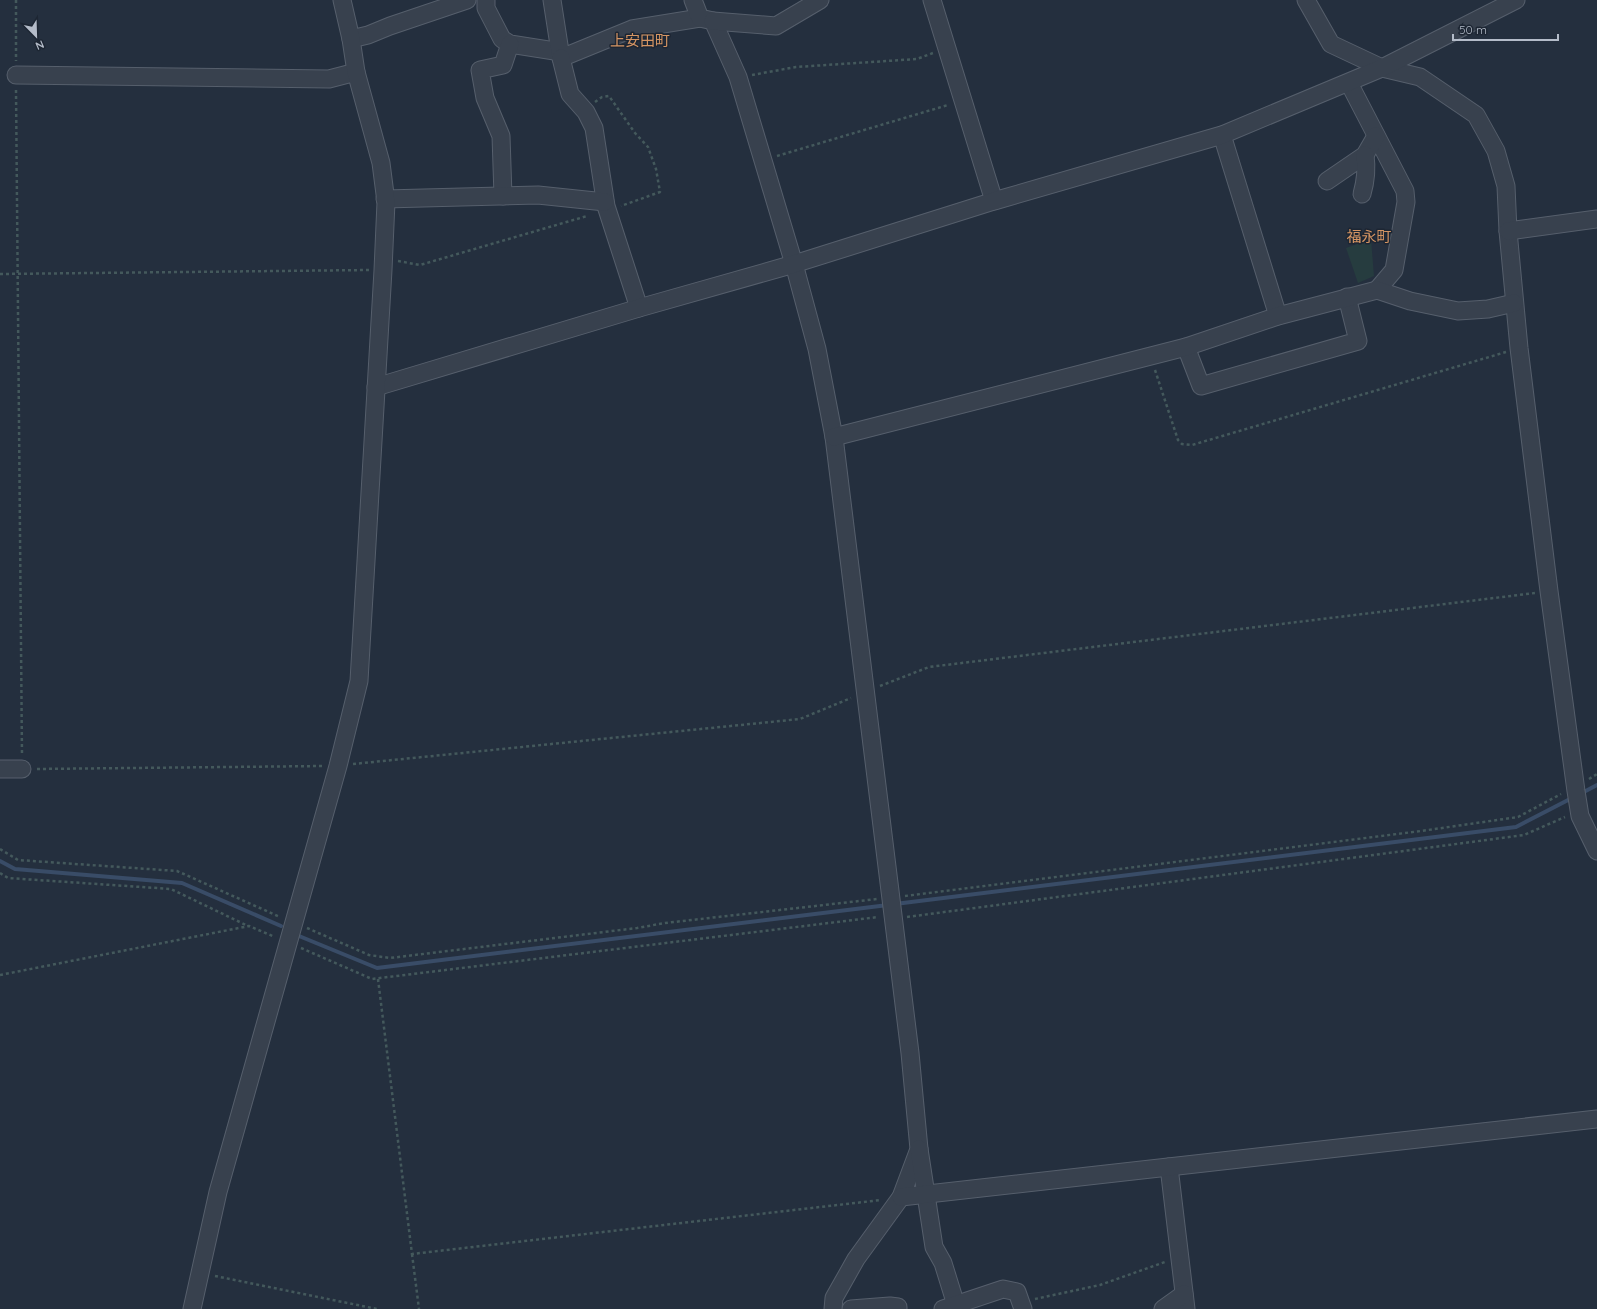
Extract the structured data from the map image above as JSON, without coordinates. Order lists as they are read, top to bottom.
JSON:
{
  "districts": ["上安田町", "福永町"],
  "scale_bar": "50 m",
  "north": "bottom right"
}
